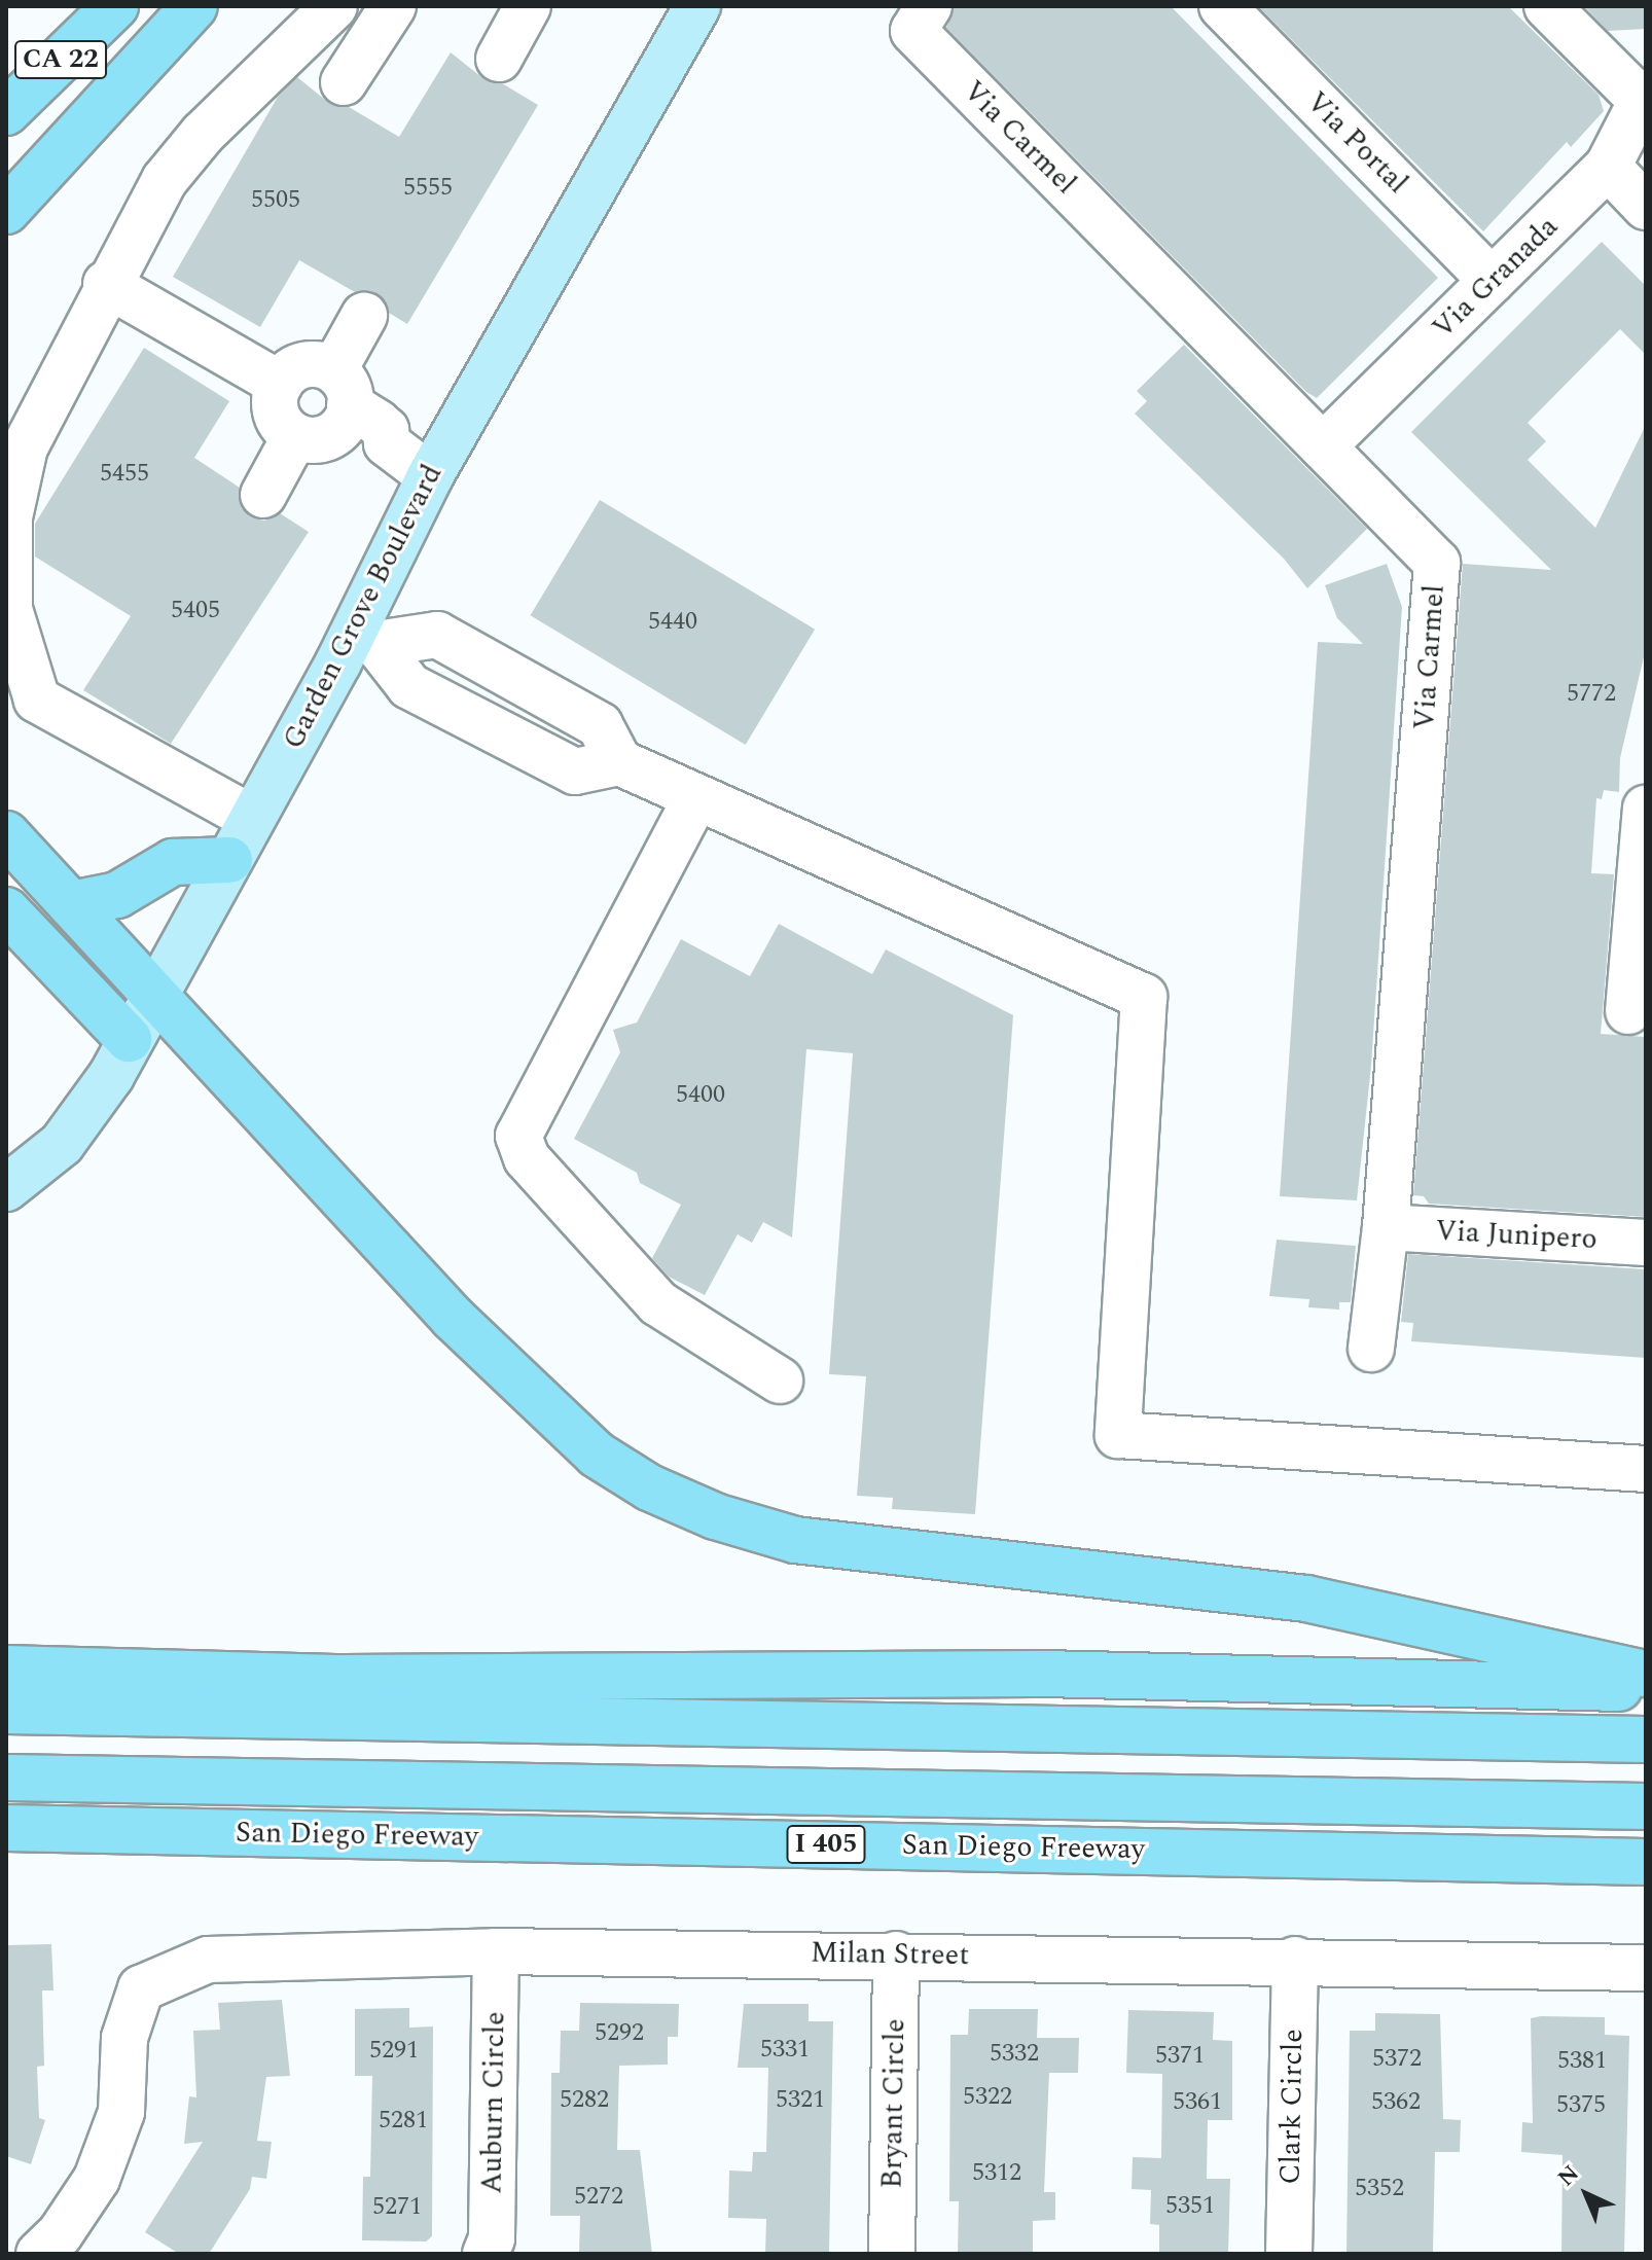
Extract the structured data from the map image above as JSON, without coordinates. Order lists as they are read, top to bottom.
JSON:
{
  "streets": {
    "highway": ["CA 22", "San Diego Freeway", "I 405"],
    "main road": ["Garden Grove Boulevard"],
    "street": [
      "Via Carmel",
      "Via Portal",
      "Via Granada",
      "Via Junipero",
      "Milan Street",
      "Auburn Circle",
      "Bryant Circle",
      "Clark Circle"
    ]
  },
  "crossings": [
    ["Via Carmel", "Via Granada"],
    ["Via Carmel", "Via Junipero"],
    ["Via Portal", "Via Granada"],
    ["Milan Street", "Auburn Circle"],
    ["Milan Street", "Bryant Circle"],
    ["Milan Street", "Clark Circle"]
  ],
  "house_numbers": [
    "5555",
    "5505",
    "5455",
    "5405",
    "5440",
    "5772",
    "5400",
    "5292",
    "5331",
    "5291",
    "5332",
    "5371",
    "5372",
    "5381",
    "5322",
    "5282",
    "5321",
    "5361",
    "5362",
    "5375",
    "5281",
    "5312",
    "5352",
    "5272",
    "5351",
    "5271"
  ],
  "north": "top left"
}
